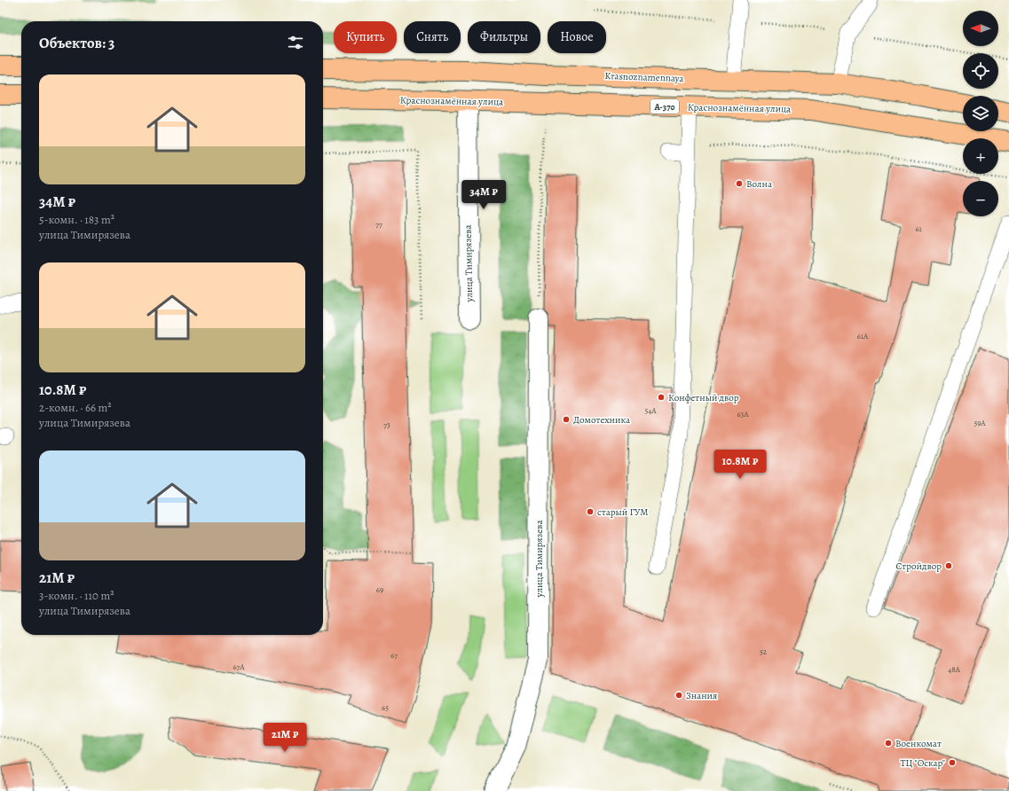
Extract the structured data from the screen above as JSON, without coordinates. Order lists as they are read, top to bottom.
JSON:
{
  "streets": {
    "highway": ["Krasnoznamennaya", "Краснознамённая улица", "А-370"],
    "street": ["улица Тимирязева"]
  },
  "crossings": [
    ["Краснознамённая улица", "улица Тимирязева"]
  ],
  "places": [
    "Волна",
    "Конфетный двор",
    "Домотехника",
    "старый ГУМ",
    "Стройдвор",
    "Знания",
    "Военкомат",
    "ТЦ \"Оскар\""
  ],
  "house_numbers": [
    "77",
    "61",
    "61А",
    "54А",
    "63А",
    "59А",
    "73",
    "69",
    "52",
    "67",
    "67А",
    "48А",
    "65"
  ],
  "north": "left",
  "page": {
    "map_buttons": ["+", "−"],
    "chip": [
      "Купить",
      "Снять",
      "Фильтры",
      "Новое"
    ],
    "heading": "Объектов: 3",
    "list": [
      {
        "name": "34M ₽",
        "note": "5-комн. · 183 m² · улица Тимирязева"
      },
      {
        "name": "10.8M ₽",
        "note": "2-комн. · 66 m² · улица Тимирязева"
      },
      {
        "name": "21M ₽",
        "note": "3-комн. · 110 m² · улица Тимирязева"
      }
    ],
    "price": ["34M ₽", "10.8M ₽", "21M ₽"]
  }
}
